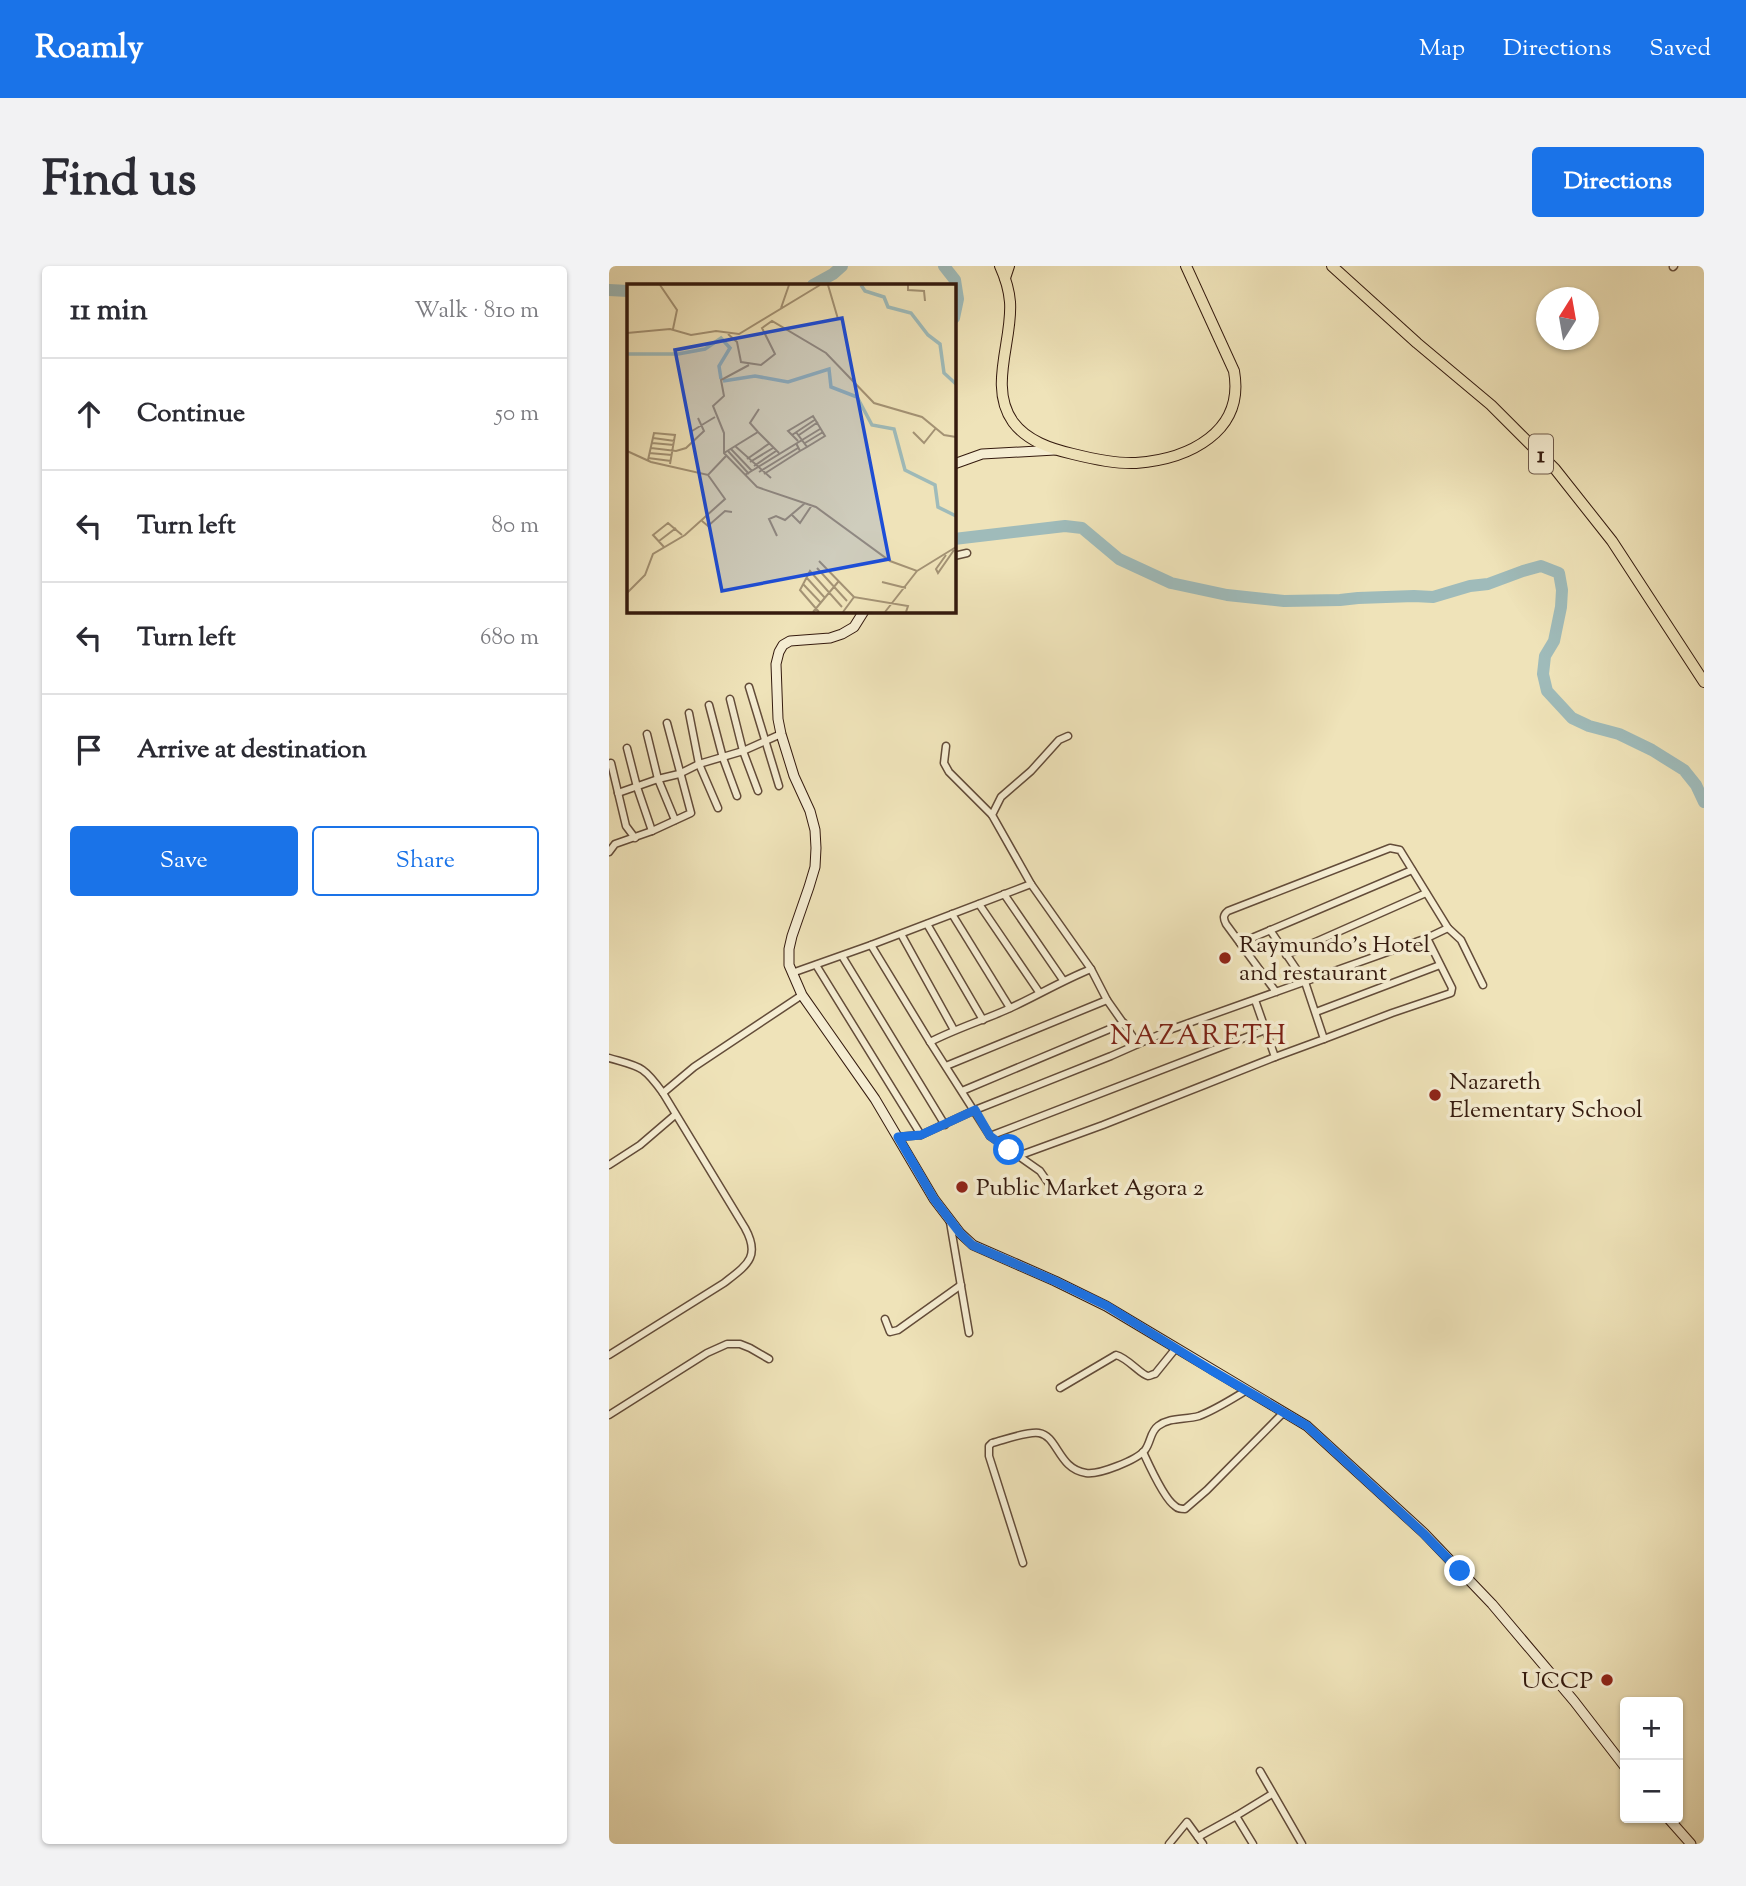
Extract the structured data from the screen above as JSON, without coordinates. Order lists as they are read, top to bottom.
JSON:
{
  "streets": {
    "main road": ["1"]
  },
  "districts": ["NAZARETH"],
  "places": [
    "Raymundo's Hotel and restaurant",
    "Nazareth Elementary School",
    "Public Market Agora 2",
    "UCCP"
  ],
  "north": "top",
  "page": {
    "header": "Roamly",
    "nav": ["Map", "Directions", "Saved"],
    "title": "Find us",
    "buttons": [
      "Directions",
      ["Save", "Share"]
    ],
    "heading": ["11 min", "Walk · 810 m"],
    "list": [
      ["Continue", "50 m"],
      ["Turn left", "80 m"],
      ["Turn left", "680 m"],
      "Arrive at destination"
    ],
    "map_buttons": ["+", "−"]
  }
}
